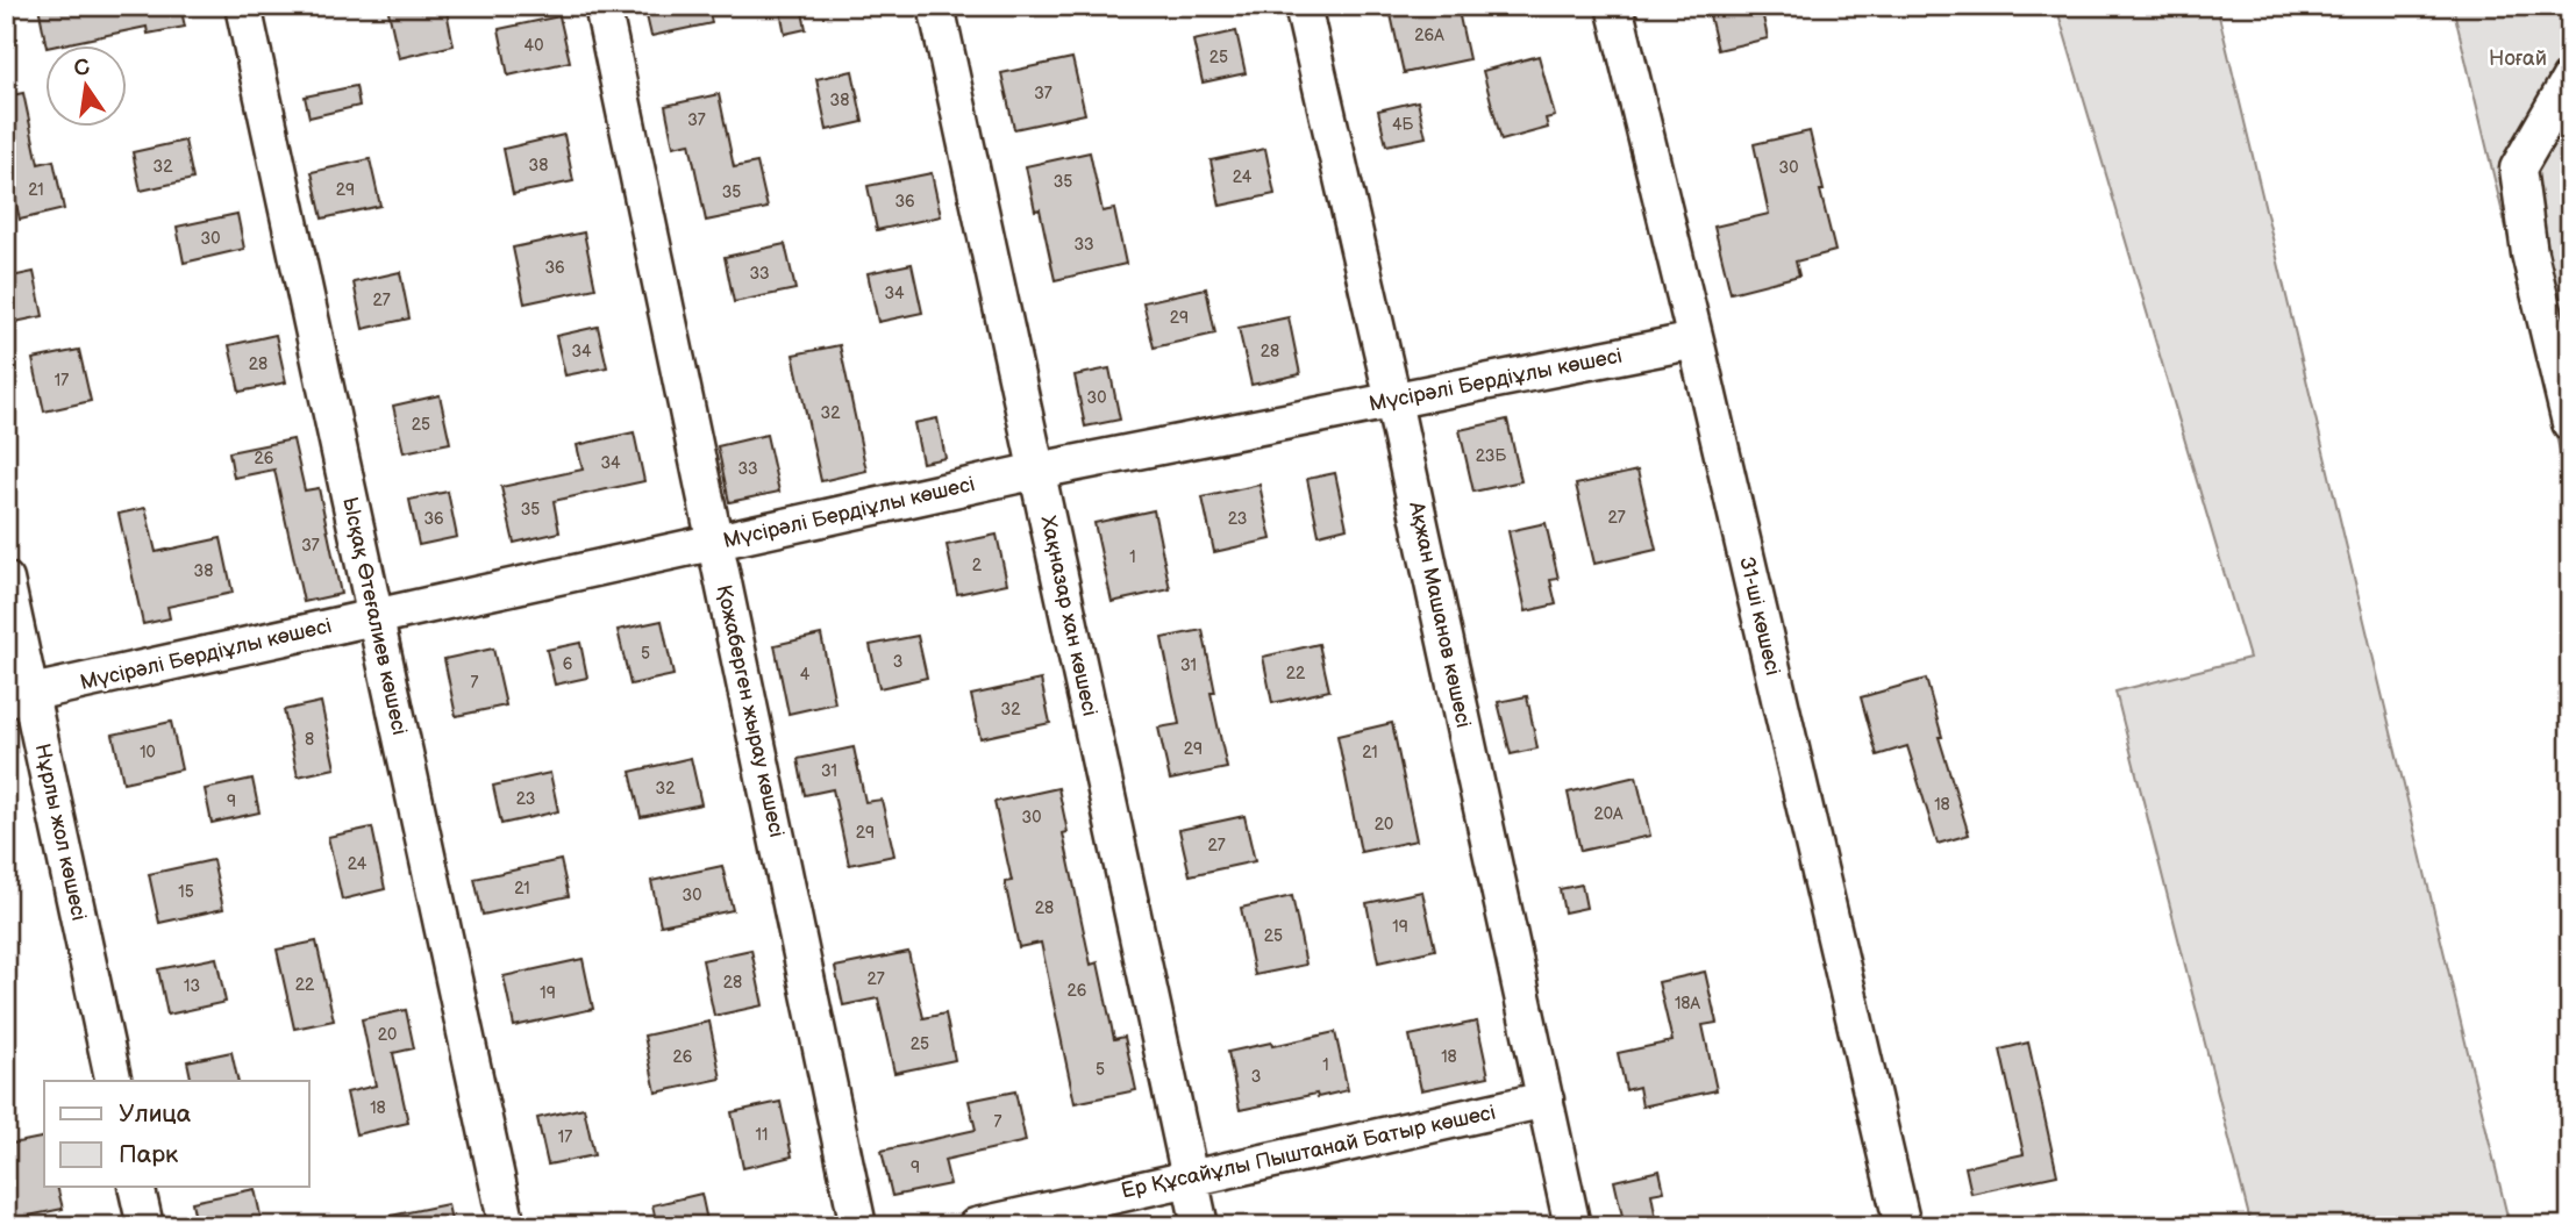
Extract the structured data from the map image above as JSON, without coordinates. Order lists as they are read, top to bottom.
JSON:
{
  "streets": {
    "street": [
      "Мүсірәлі Бердіұлы көшесі",
      "Ақжан Машанов көшесі",
      "Ысқақ Өтеғалиев көшесі",
      "Хақназар хан көшесі",
      "31-ші көшесі",
      "Қожаберген жырау көшесі",
      "Нұрлы жол көшесі",
      "Ер Құсайұлы Пыштанай Батыр көшесі"
    ]
  },
  "crossings": [
    ["Мүсірәлі Бердіұлы көшесі", "Ақжан Машанов көшесі"],
    ["Мүсірәлі Бердіұлы көшесі", "Ысқақ Өтеғалиев көшесі"],
    ["Мүсірәлі Бердіұлы көшесі", "Хақназар хан көшесі"],
    ["Мүсірәлі Бердіұлы көшесі", "31-ші көшесі"],
    ["Мүсірәлі Бердіұлы көшесі", "Қожаберген жырау көшесі"],
    ["Мүсірәлі Бердіұлы көшесі", "Нұрлы жол көшесі"],
    ["Ақжан Машанов көшесі", "Ер Құсайұлы Пыштанай Батыр көшесі"],
    ["Хақназар хан көшесі", "Ер Құсайұлы Пыштанай Батыр көшесі"]
  ],
  "parks": ["Ноғай"],
  "house_numbers": [
    "26А",
    "40",
    "25",
    "37",
    "38",
    "37",
    "4Б",
    "38",
    "32",
    "30",
    "24",
    "35",
    "21",
    "29",
    "35",
    "36",
    "30",
    "33",
    "36",
    "33",
    "34",
    "27",
    "29",
    "34",
    "28",
    "28",
    "17",
    "30",
    "32",
    "25",
    "23Б",
    "26",
    "34",
    "33",
    "35",
    "27",
    "36",
    "23",
    "37",
    "1",
    "2",
    "38",
    "5",
    "3",
    "6",
    "31",
    "22",
    "4",
    "7",
    "32",
    "8",
    "29",
    "10",
    "21",
    "31",
    "32",
    "23",
    "9",
    "18",
    "20А",
    "30",
    "20",
    "29",
    "27",
    "24",
    "21",
    "15",
    "30",
    "28",
    "19",
    "25",
    "27",
    "28",
    "22",
    "13",
    "26",
    "19",
    "18А",
    "20",
    "25",
    "26",
    "18",
    "1",
    "5",
    "3",
    "18",
    "7",
    "11",
    "17",
    "9"
  ],
  "legend": ["Улица", "Парк"],
  "north": "top"
}
